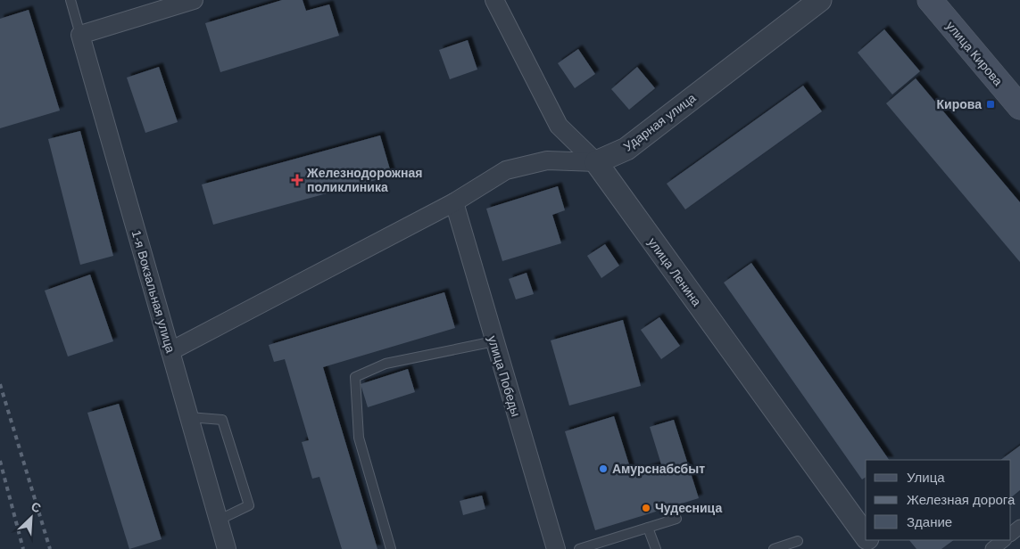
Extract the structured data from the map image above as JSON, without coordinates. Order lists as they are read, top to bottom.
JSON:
{
  "streets": {
    "main road": ["улица Кирова"],
    "street": [
      "Ударная улица",
      "улица Ленина",
      "1-я Вокзальная улица",
      "улица Победы"
    ]
  },
  "crossings": [
    ["Ударная улица", "улица Ленина"],
    ["Ударная улица", "1-я Вокзальная улица"],
    ["Ударная улица", "улица Победы"]
  ],
  "places": {
    "transit": ["Кирова"],
    "health": ["Железнодорожная поликлиника"],
    "other": ["Амурснабсбыт", "Чудесница"]
  },
  "legend": ["Улица", "Железная дорога", "Здание"],
  "north": "top right"
}
